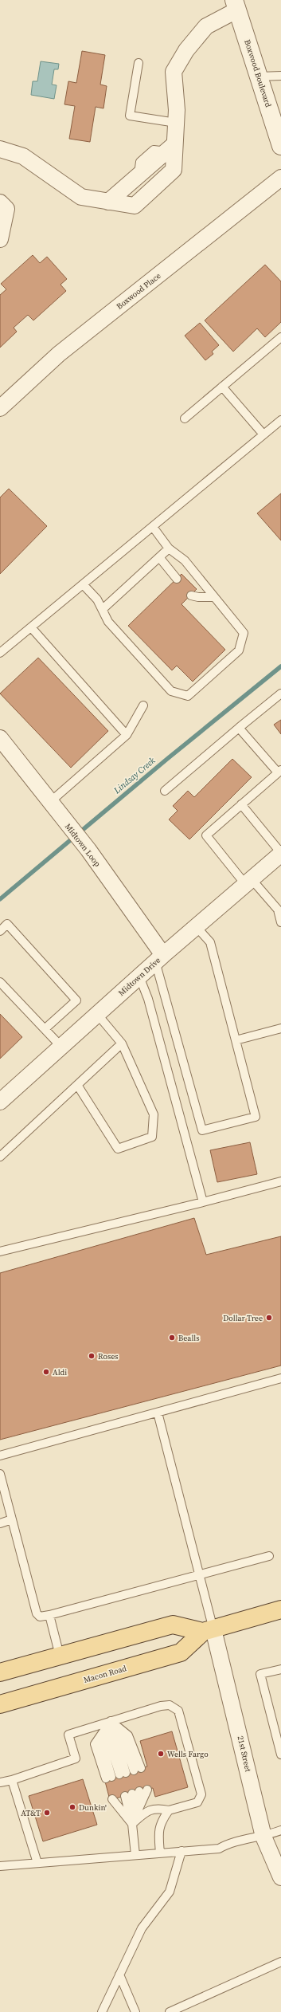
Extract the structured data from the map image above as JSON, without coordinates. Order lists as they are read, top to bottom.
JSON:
{
  "streets": {
    "main road": ["Macon Road"],
    "street": [
      "Boxwood Boulevard",
      "Boxwood Place",
      "Midtown Loop",
      "Midtown Drive",
      "21st Street"
    ]
  },
  "crossings": [
    ["Midtown Loop", "Midtown Drive"],
    ["Macon Road", "21st Street"]
  ],
  "water": ["Lindsay Creek"],
  "places": [
    "Dollar Tree",
    "Bealls",
    "Roses",
    "Aldi",
    "Wells Fargo",
    "Dunkin'",
    "AT&T"
  ]
}
